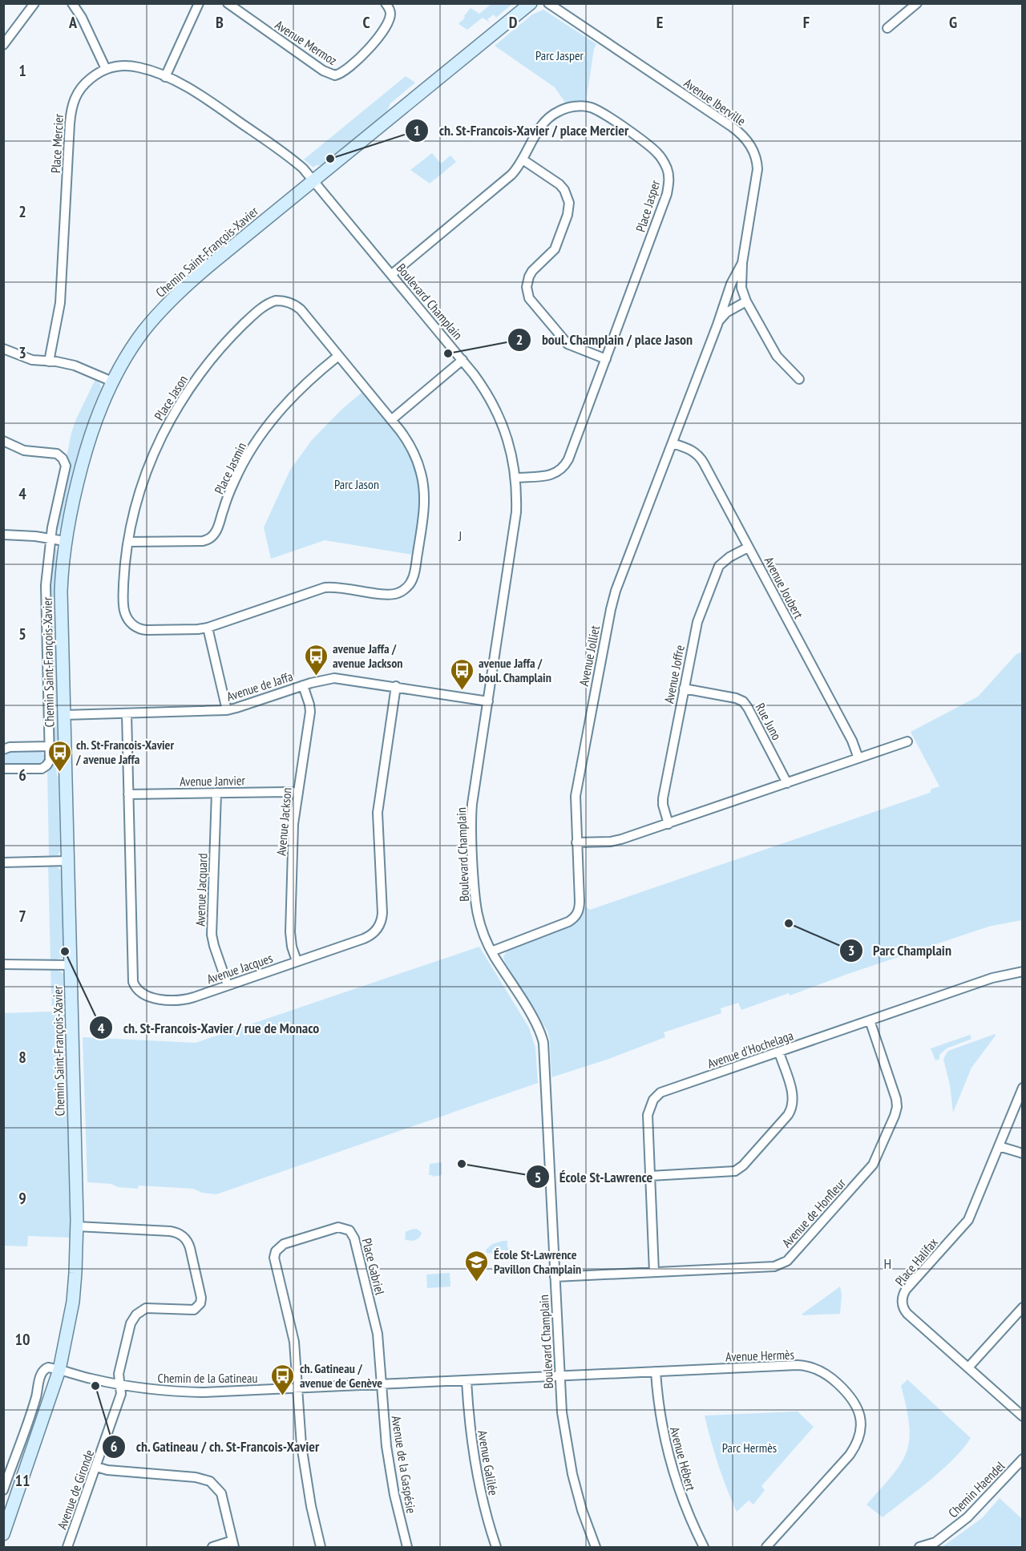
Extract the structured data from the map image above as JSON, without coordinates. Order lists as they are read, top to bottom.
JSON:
{
  "streets": {
    "street": [
      "Avenue Mermoz",
      "Avenue Iberville",
      "Place Mercier",
      "Place Jasper",
      "Chemin Saint-François-Xavier",
      "Boulevard Champlain",
      "Place Jason",
      "Place Jasmin",
      "Avenue Joubert",
      "Avenue Jolliet",
      "Avenue Joffre",
      "Avenue de Jaffa",
      "Rue Juno",
      "Avenue Janvier",
      "Avenue Jackson",
      "Avenue Jacquard",
      "Avenue Jacques",
      "Avenue d'Hochelaga",
      "Avenue de Honfleur",
      "Place Halifax",
      "Place Gabriel",
      "Avenue Hermès",
      "Chemin de la Gatineau",
      "Avenue Hébert",
      "Avenue Galilée",
      "Avenue de la Gaspésie",
      "Avenue de Gironde",
      "Chemin Haendel"
    ]
  },
  "crossings": [
    ["Avenue Iberville", "Avenue Jolliet"],
    ["Place Mercier", "Chemin Saint-François-Xavier"],
    ["Place Mercier", "Boulevard Champlain"],
    ["Place Jasper", "Boulevard Champlain"],
    ["Chemin Saint-François-Xavier", "Boulevard Champlain"],
    ["Chemin Saint-François-Xavier", "Avenue de Jaffa"],
    ["Chemin Saint-François-Xavier", "Chemin de la Gatineau"],
    ["Chemin Saint-François-Xavier", "Avenue de Gironde"],
    ["Boulevard Champlain", "Avenue Jolliet"],
    ["Boulevard Champlain", "Avenue de Jaffa"],
    ["Boulevard Champlain", "Avenue de Honfleur"],
    ["Boulevard Champlain", "Avenue Hermès"],
    ["Boulevard Champlain", "Chemin de la Gatineau"],
    ["Place Jason", "Place Jasmin"],
    ["Avenue Joubert", "Avenue Jolliet"],
    ["Avenue Joubert", "Avenue Joffre"],
    ["Avenue Joffre", "Rue Juno"],
    ["Avenue de Jaffa", "Avenue Jackson"],
    ["Avenue de Jaffa", "Avenue Jacques"],
    ["Avenue Janvier", "Avenue Jackson"],
    ["Avenue Janvier", "Avenue Jacquard"],
    ["Avenue Janvier", "Avenue Jacques"],
    ["Avenue Jackson", "Avenue Jacques"],
    ["Avenue Jacquard", "Avenue Jacques"],
    ["Avenue d'Hochelaga", "Avenue de Honfleur"],
    ["Place Gabriel", "Chemin de la Gatineau"],
    ["Place Gabriel", "Avenue de la Gaspésie"],
    ["Avenue Hermès", "Chemin de la Gatineau"],
    ["Avenue Hermès", "Avenue Hébert"],
    ["Chemin de la Gatineau", "Avenue Galilée"],
    ["Chemin de la Gatineau", "Avenue de la Gaspésie"],
    ["Chemin de la Gatineau", "Avenue de Gironde"]
  ],
  "districts": ["J", "H"],
  "parks": ["Parc Jasper", "Parc Jason", "Parc Hermès"],
  "places": {
    "other": [
      "ch. St-Francois-Xavier / place Mercier",
      "boul. Champlain / place Jason",
      "Parc Champlain",
      "ch. St-Francois-Xavier / rue de Monaco",
      "École St-Lawrence",
      "ch. Gatineau / ch. St-Francois-Xavier"
    ],
    "bus stop": [
      "avenue Jaffa / avenue Jackson",
      "avenue Jaffa / boul. Champlain",
      "ch. St-Francois-Xavier / avenue Jaffa",
      "ch. Gatineau / avenue de Genève"
    ],
    "school or university": ["École St-Lawrence Pavillon Champlain"]
  },
  "grid": {
    "columns": [
      "A",
      "B",
      "C",
      "D",
      "E",
      "F",
      "G"
    ],
    "rows": [
      "1",
      "2",
      "3",
      "4",
      "5",
      "6",
      "7",
      "8",
      "9",
      "10",
      "11"
    ]
  }
}
